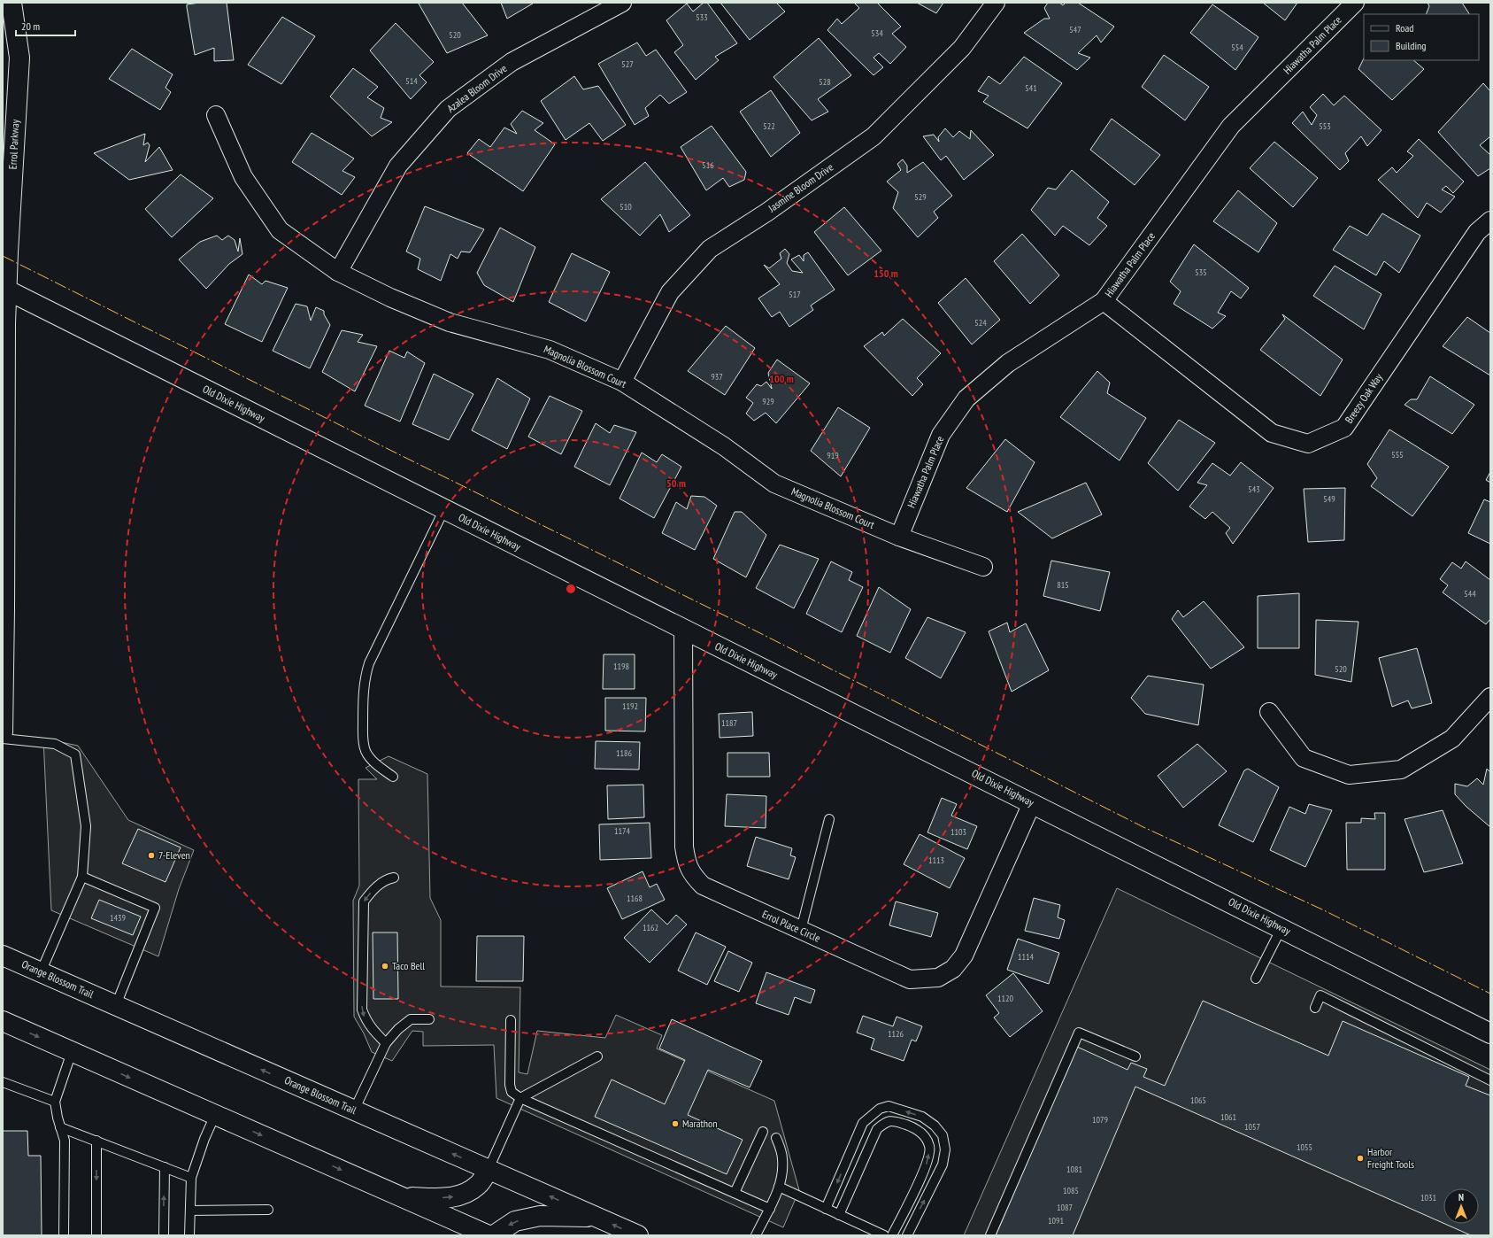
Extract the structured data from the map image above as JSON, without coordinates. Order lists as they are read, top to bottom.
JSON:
{
  "streets": {
    "street": [
      "Hiawatha Palm Place",
      "Azalea Bloom Drive",
      "Errol Parkway",
      "Jasmine Bloom Drive",
      "Magnolia Blossom Court",
      "Breezy Oak Way",
      "Old Dixie Highway",
      "Errol Place Circle",
      "Orange Blossom Trail"
    ]
  },
  "crossings": [
    ["Hiawatha Palm Place", "Magnolia Blossom Court"],
    ["Hiawatha Palm Place", "Breezy Oak Way"],
    ["Azalea Bloom Drive", "Magnolia Blossom Court"],
    ["Errol Parkway", "Old Dixie Highway"],
    ["Jasmine Bloom Drive", "Magnolia Blossom Court"],
    ["Old Dixie Highway", "Errol Place Circle"]
  ],
  "places": [
    "7-Eleven",
    "Taco Bell",
    "Marathon",
    "Harbor Freight Tools"
  ],
  "house_numbers": [
    "533",
    "547",
    "534",
    "520",
    "554",
    "527",
    "514",
    "528",
    "541",
    "522",
    "553",
    "516",
    "529",
    "510",
    "535",
    "517",
    "524",
    "937",
    "929",
    "555",
    "919",
    "543",
    "549",
    "815",
    "544",
    "1198",
    "520",
    "1192",
    "1187",
    "1186",
    "1174",
    "1103",
    "1113",
    "1168",
    "1439",
    "1162",
    "1114",
    "1120",
    "1126",
    "1065",
    "1061",
    "1079",
    "1057",
    "1055",
    "1081",
    "1085",
    "1031",
    "1087",
    "1091"
  ],
  "legend": ["Road", "Building"],
  "scale_bar": "20 m",
  "north": "top",
  "rings": ["150 m", "100 m", "50 m"]
}
